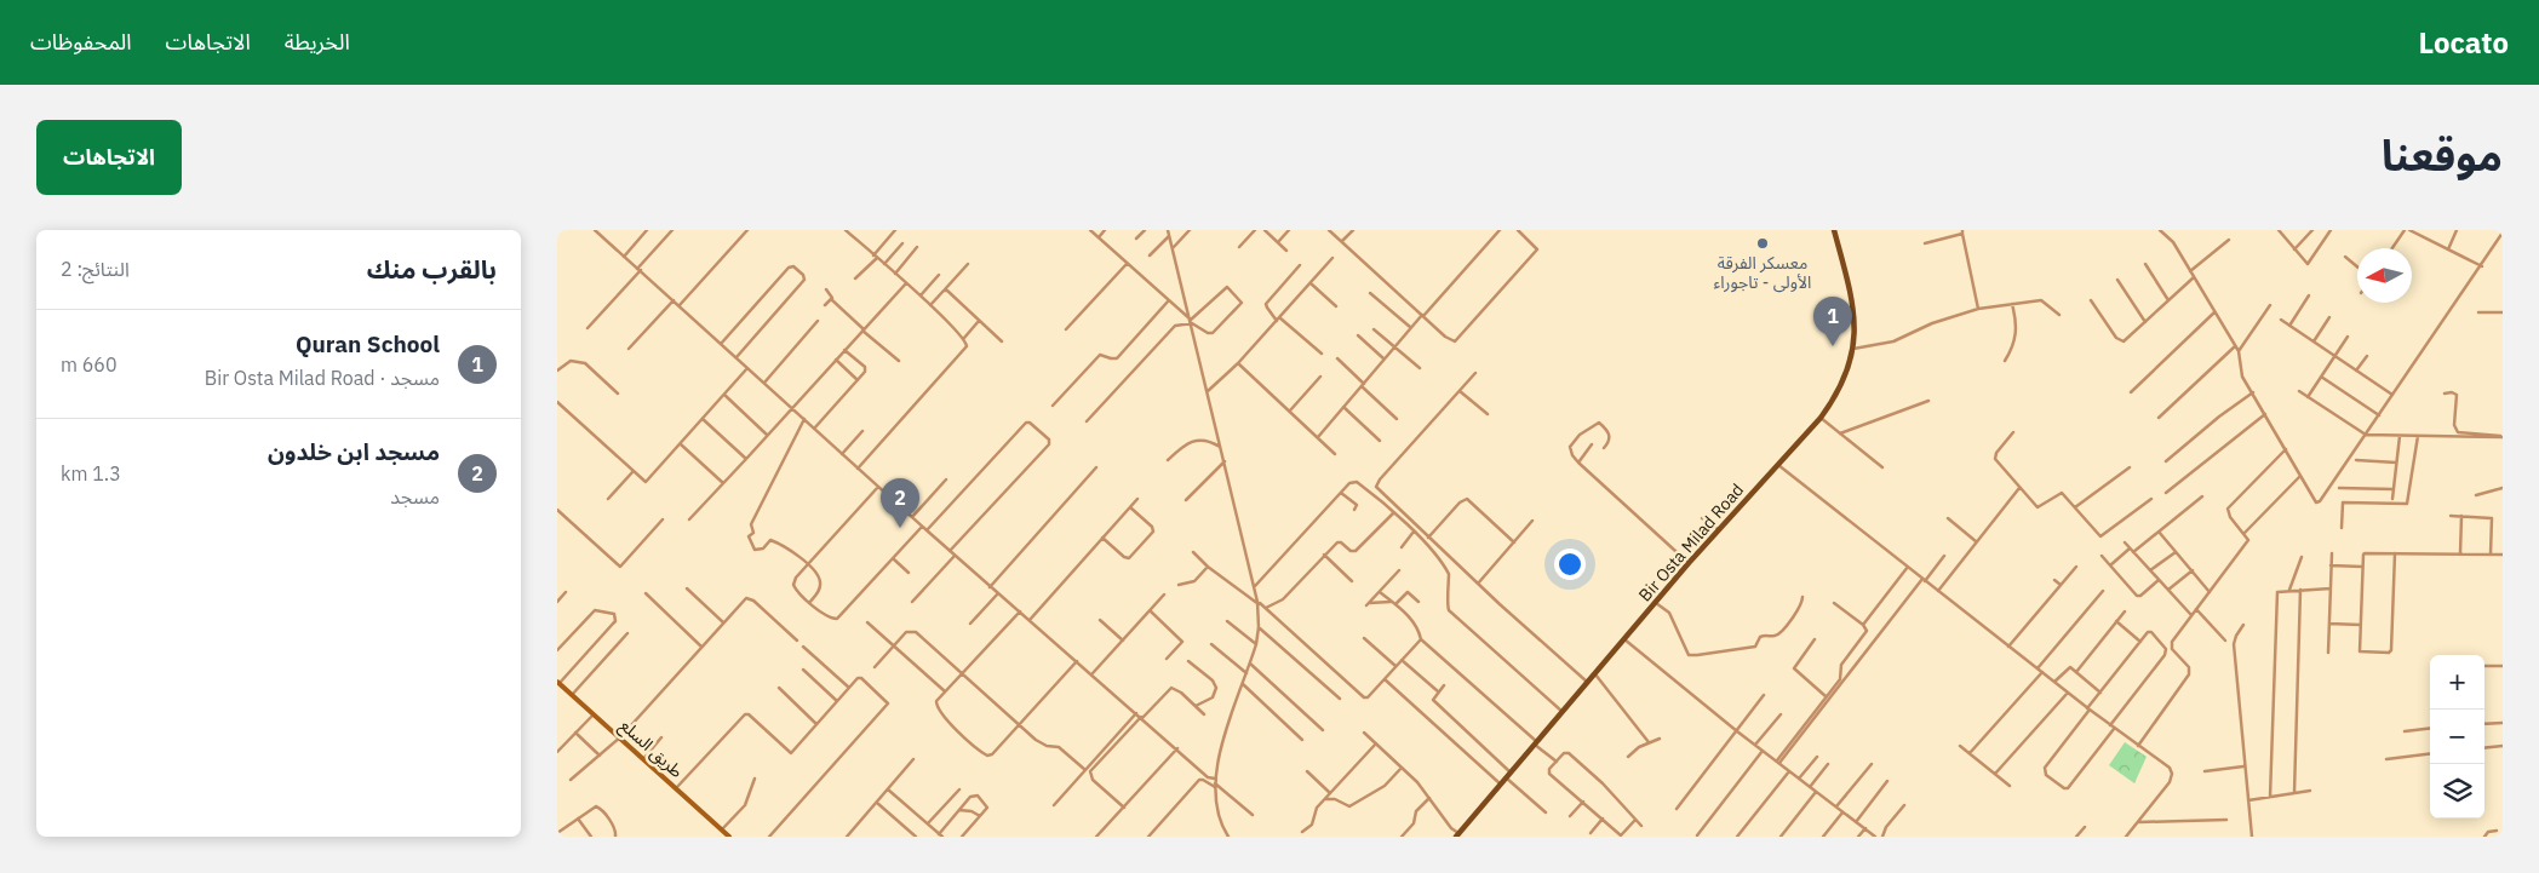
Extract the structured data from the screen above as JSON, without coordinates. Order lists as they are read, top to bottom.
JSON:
{
  "streets": {
    "main road": ["Bir Osta Milad Road"],
    "street": ["طريق السلع"]
  },
  "places": ["معسكر الفرقة الأولى - تاجوراء"],
  "north": "left",
  "page": {
    "header": "Locato",
    "nav": ["الخريطة", "الاتجاهات", "المحفوظات"],
    "title": "موقعنا",
    "buttons": "الاتجاهات",
    "heading": ["بالقرب منك", "النتائج: 2"],
    "pins": ["1", "2"],
    "list": [
      {
        "mark": "1",
        "name": "Quran School",
        "note": "مسجد · Bir Osta Milad Road",
        "value": "660 m"
      },
      {
        "mark": "2",
        "name": "مسجد ابن خلدون",
        "note": "مسجد",
        "value": "1.3 km"
      }
    ],
    "map_buttons": ["+", "−"]
  }
}
